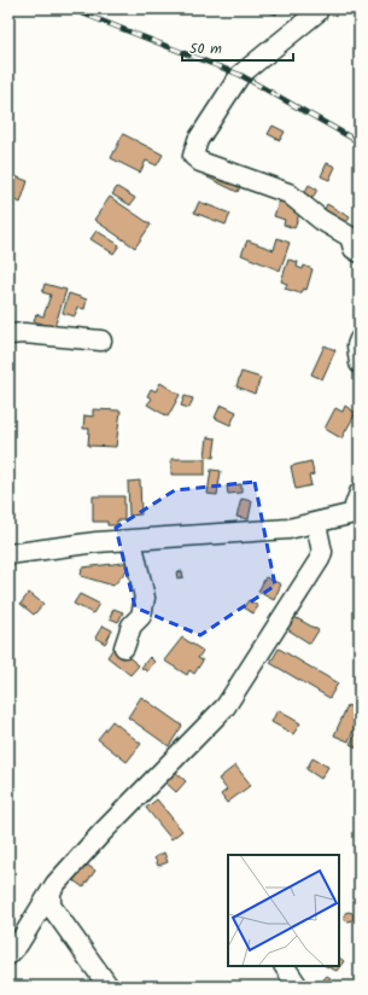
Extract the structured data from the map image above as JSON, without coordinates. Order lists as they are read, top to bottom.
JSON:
{
  "scale_bar": "50 m"
}
